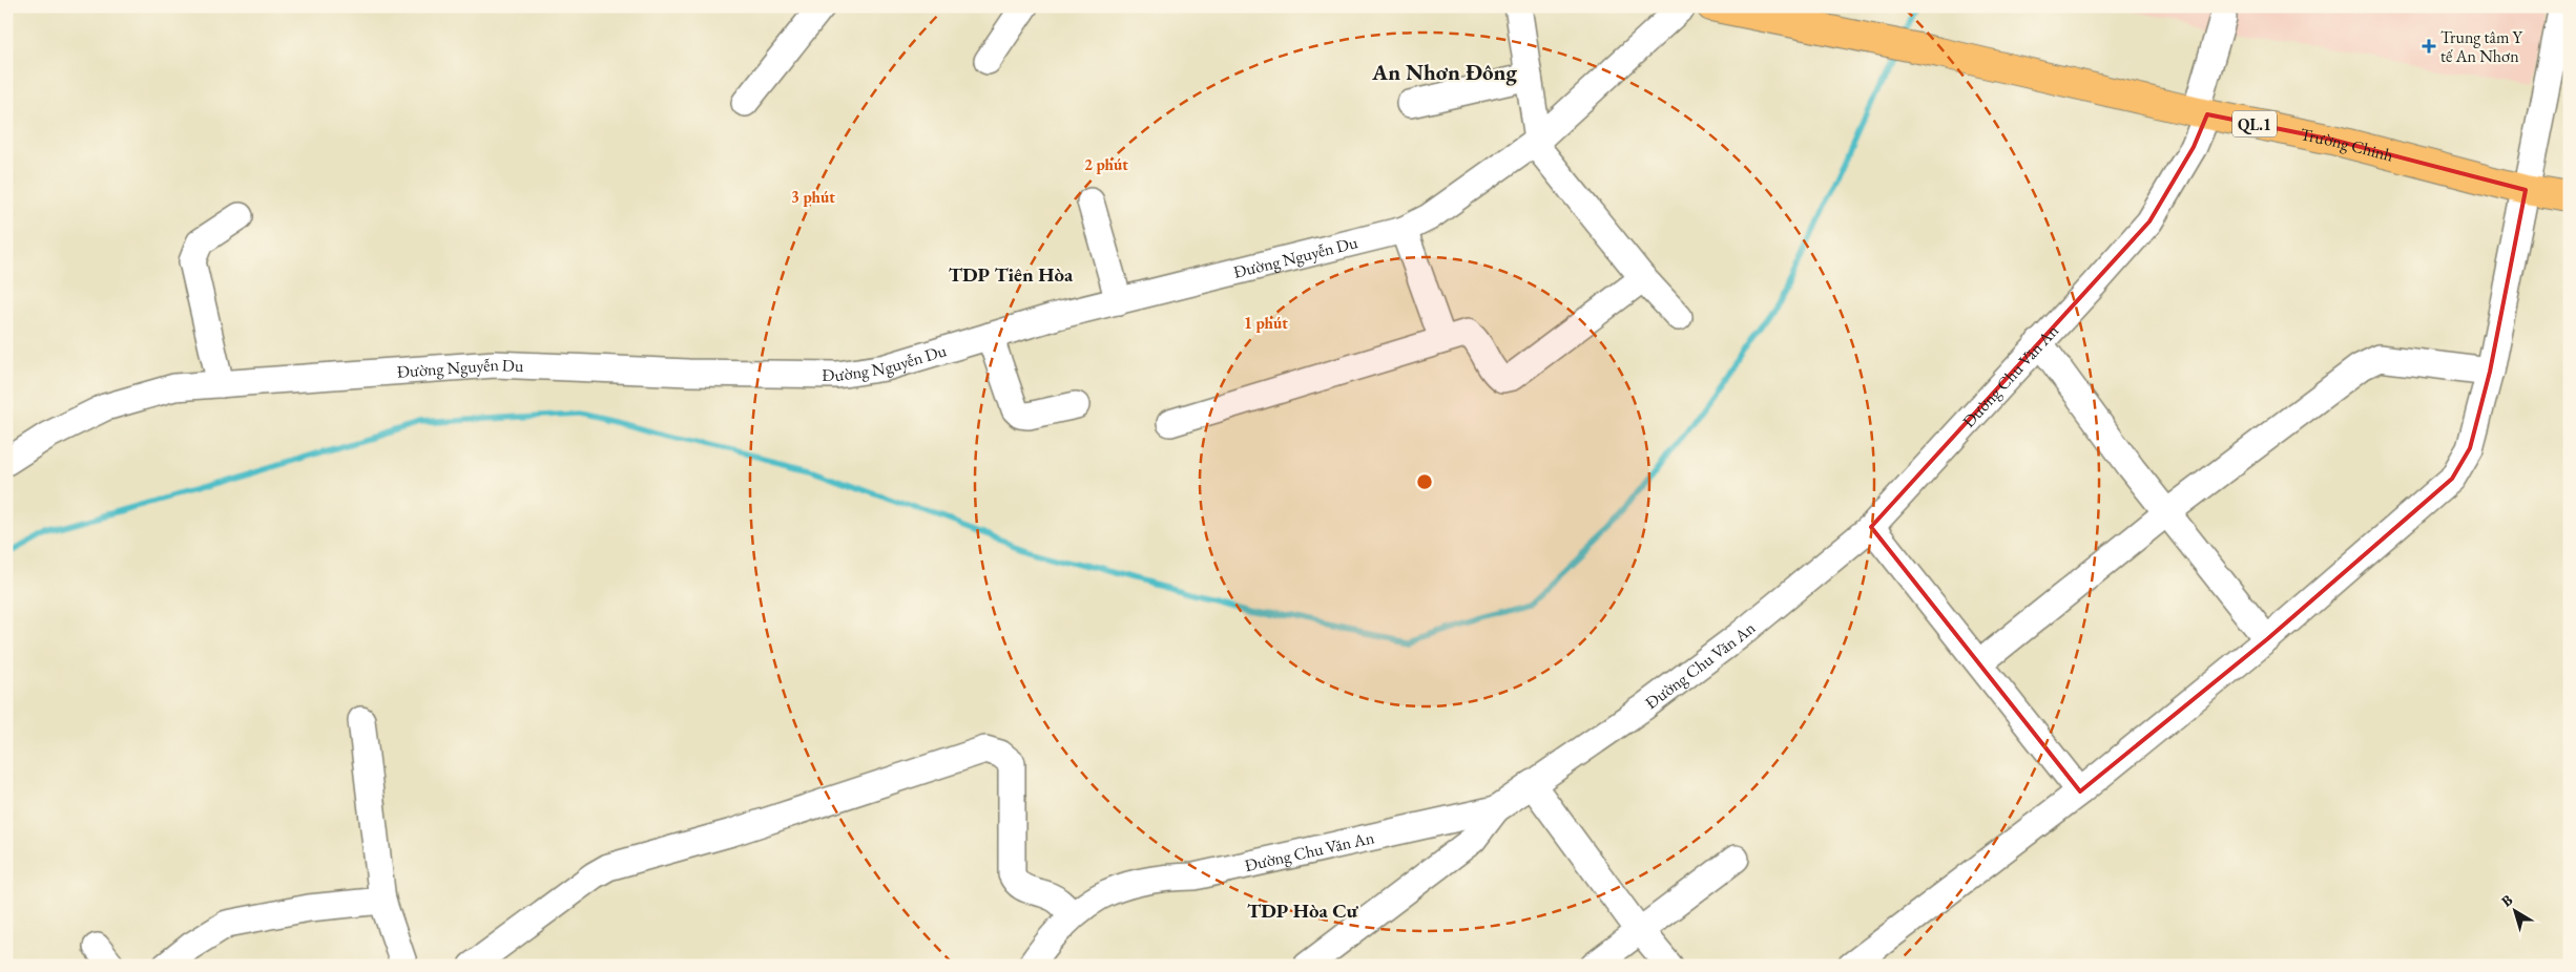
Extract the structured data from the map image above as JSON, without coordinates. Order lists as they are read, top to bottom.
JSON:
{
  "streets": {
    "main road": ["QL.1", "Trường Chinh"],
    "street": ["Đường Nguyễn Du", "Đường Chu Văn An"]
  },
  "crossings": [
    ["Trường Chinh", "Đường Chu Văn An"]
  ],
  "districts": ["An Nhơn Đông", "TDP Tiên Hòa", "TDP Hòa Cư"],
  "places": {
    "health": ["Trung tâm Y tế An Nhơn"]
  },
  "north": "top left",
  "rings": ["2 phút", "3 phút", "1 phút"]
}
